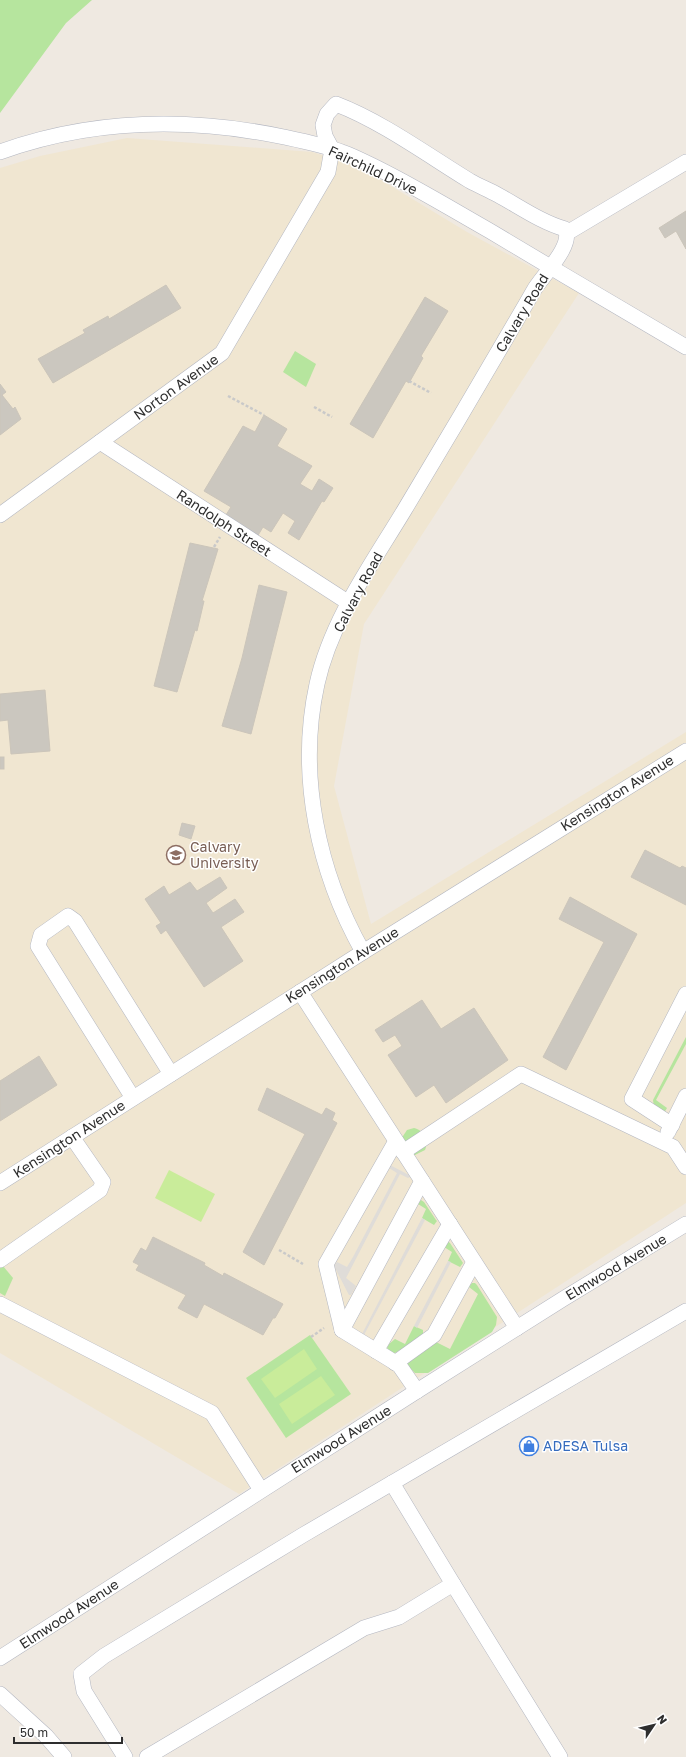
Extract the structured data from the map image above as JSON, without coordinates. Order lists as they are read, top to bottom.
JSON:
{
  "streets": {
    "street": [
      "Fairchild Drive",
      "Calvary Road",
      "Norton Avenue",
      "Randolph Street",
      "Kensington Avenue",
      "Elmwood Avenue"
    ]
  },
  "crossings": [
    ["Fairchild Drive", "Calvary Road"],
    ["Fairchild Drive", "Norton Avenue"],
    ["Calvary Road", "Randolph Street"],
    ["Calvary Road", "Kensington Avenue"],
    ["Norton Avenue", "Randolph Street"]
  ],
  "places": {
    "school or university": ["Calvary University"],
    "shop": ["ADESA Tulsa"]
  },
  "scale_bar": "50 m",
  "north": "top right"
}
